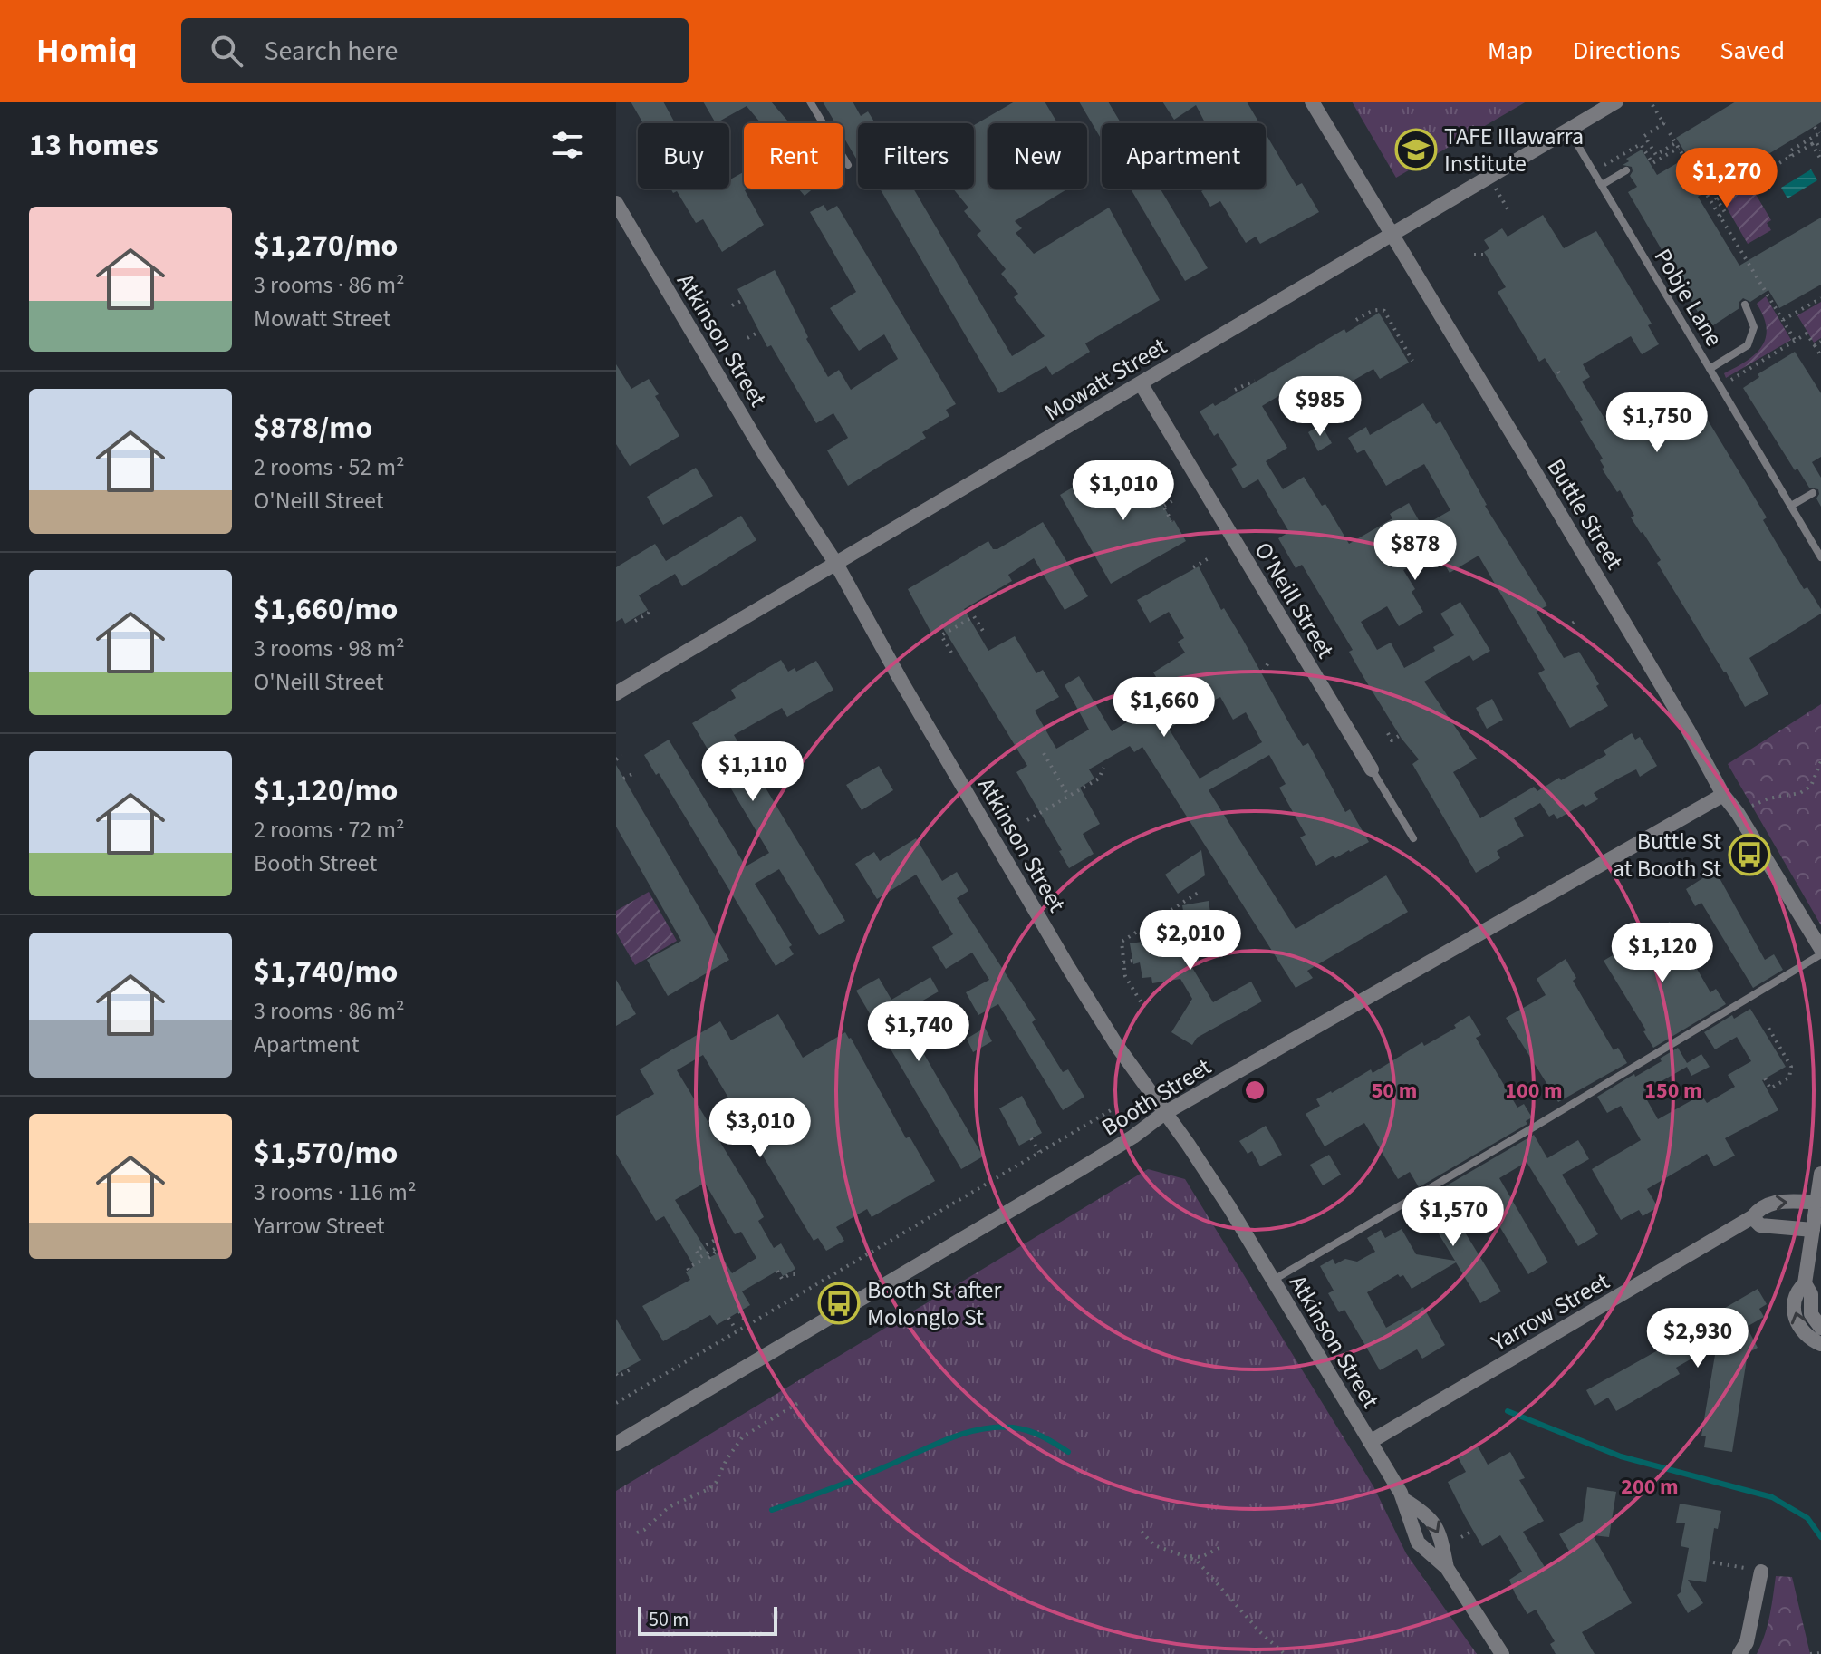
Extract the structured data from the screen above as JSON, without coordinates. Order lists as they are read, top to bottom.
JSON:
{
  "streets": {
    "street": [
      "Atkinson Street",
      "Mowatt Street",
      "Buttle Street",
      "O'Neill Street",
      "Booth Street",
      "Yarrow Street"
    ],
    "lane": ["Pobje Lane"]
  },
  "crossings": [
    ["Pobje Lane", "Mowatt Street"],
    ["Atkinson Street", "Mowatt Street"],
    ["Atkinson Street", "Booth Street"],
    ["Atkinson Street", "Yarrow Street"],
    ["Mowatt Street", "Buttle Street"],
    ["Mowatt Street", "O'Neill Street"],
    ["Buttle Street", "Booth Street"]
  ],
  "places": {
    "school or university": ["TAFE Illawarra Institute"],
    "bus stop": ["Buttle St at Booth St", "Booth St after Molonglo St"]
  },
  "scale_bar": "50 m",
  "page": {
    "header": "Homiq",
    "search": "Search here",
    "nav": ["Map", "Directions", "Saved"],
    "heading": "13 homes",
    "chip": [
      "Buy",
      "Rent",
      "Filters",
      "New",
      "Apartment"
    ],
    "price": [
      "$1,270",
      "$985",
      "$1,750",
      "$1,010",
      "$878",
      "$1,660",
      "$1,110",
      "$2,010",
      "$1,120",
      "$1,740",
      "$3,010",
      "$1,570",
      "$2,930"
    ],
    "list": [
      {
        "name": "$1,270/mo",
        "note": "3 rooms · 86 m² · Mowatt Street"
      },
      {
        "name": "$878/mo",
        "note": "2 rooms · 52 m² · O'Neill Street"
      },
      {
        "name": "$1,660/mo",
        "note": "3 rooms · 98 m² · O'Neill Street"
      },
      {
        "name": "$1,120/mo",
        "note": "2 rooms · 72 m² · Booth Street"
      },
      {
        "name": "$1,740/mo",
        "note": "3 rooms · 86 m² · Apartment"
      },
      {
        "name": "$1,570/mo",
        "note": "3 rooms · 116 m² · Yarrow Street"
      }
    ],
    "scale": "50 m"
  },
  "rings": [
    "50 m",
    "100 m",
    "150 m",
    "200 m"
  ]
}
